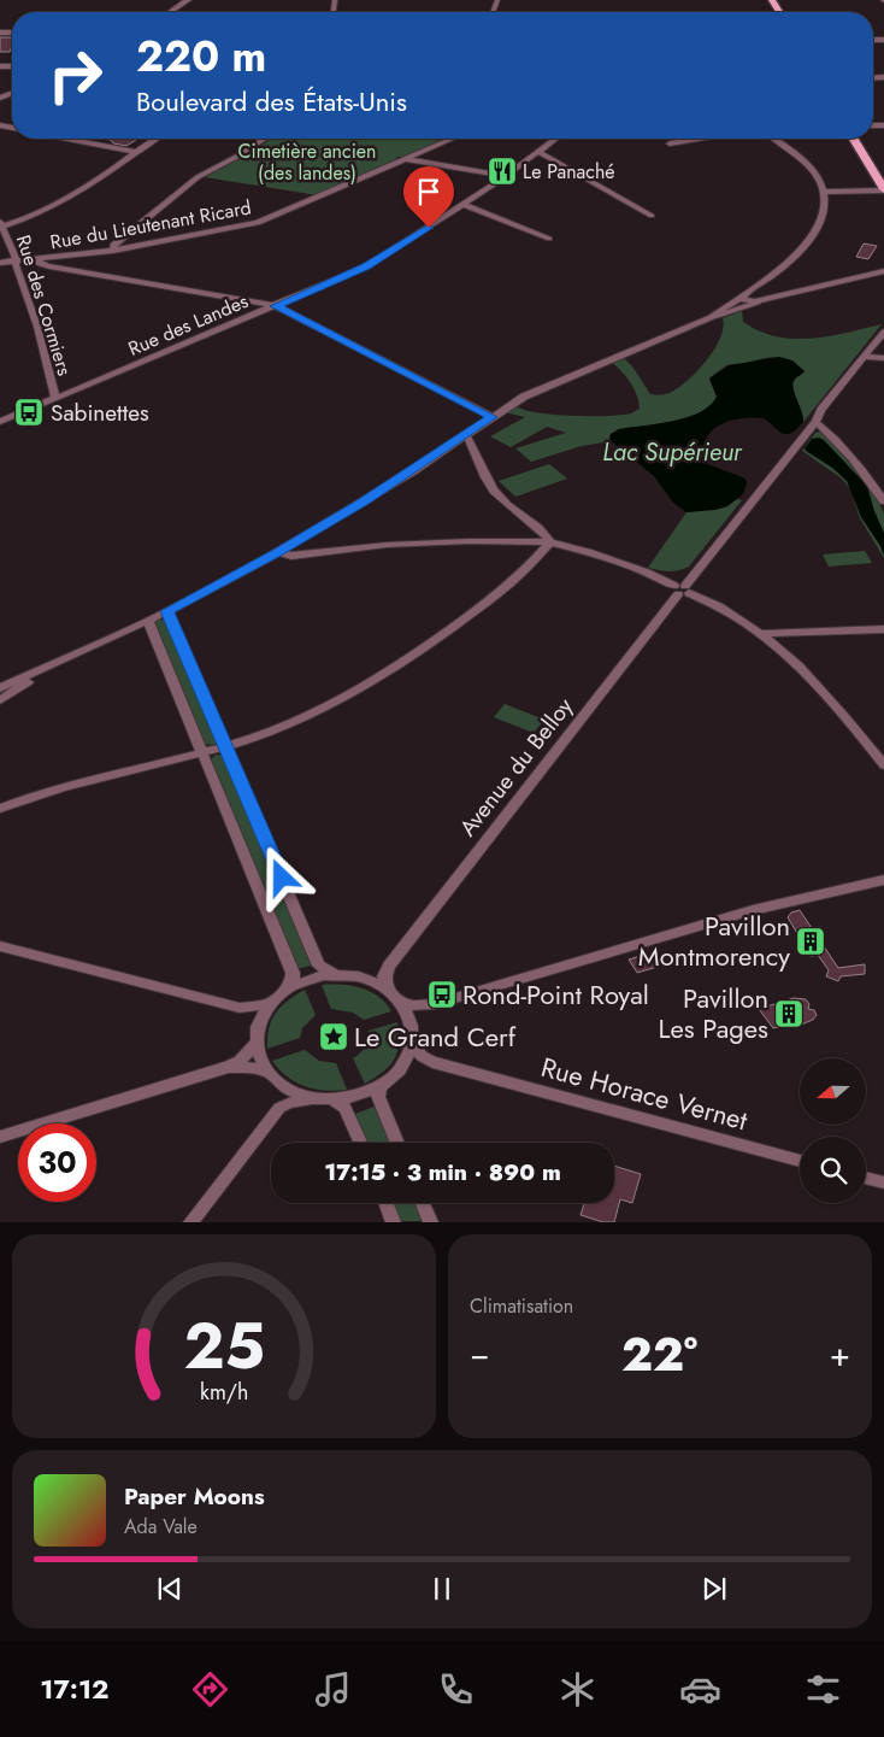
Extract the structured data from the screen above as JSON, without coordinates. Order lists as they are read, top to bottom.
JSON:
{
  "streets": {
    "street": [
      "Rue du Lieutenant Ricard",
      "Rue des Cormiers",
      "Rue des Landes",
      "Avenue du Belloy",
      "Rue Horace Vernet"
    ]
  },
  "crossings": [
    ["Rue du Lieutenant Ricard", "Rue des Cormiers"],
    ["Rue des Cormiers", "Rue des Landes"]
  ],
  "water": ["Lac Supérieur"],
  "parks": ["Cimetière ancien (des landes)"],
  "places": {
    "restaurant": ["Le Panaché"],
    "bus stop": ["Sabinettes", "Rond-Point Royal"],
    "building": ["Pavillon Montmorency", "Pavillon Les Pages"],
    "place": ["Le Grand Cerf"]
  },
  "north": "left",
  "page": {
    "turn": ["220 m", "Boulevard des États-Unis"],
    "limit": "30",
    "trip": "17:15 · 3 min · 890 m",
    "tile": "Climatisation",
    "heat": ["−", "22°", "+"],
    "song": ["Paper Moons", "Ada Vale"],
    "tabs": "17:12",
    "gauge": ["25", "km/h"]
  }
}
